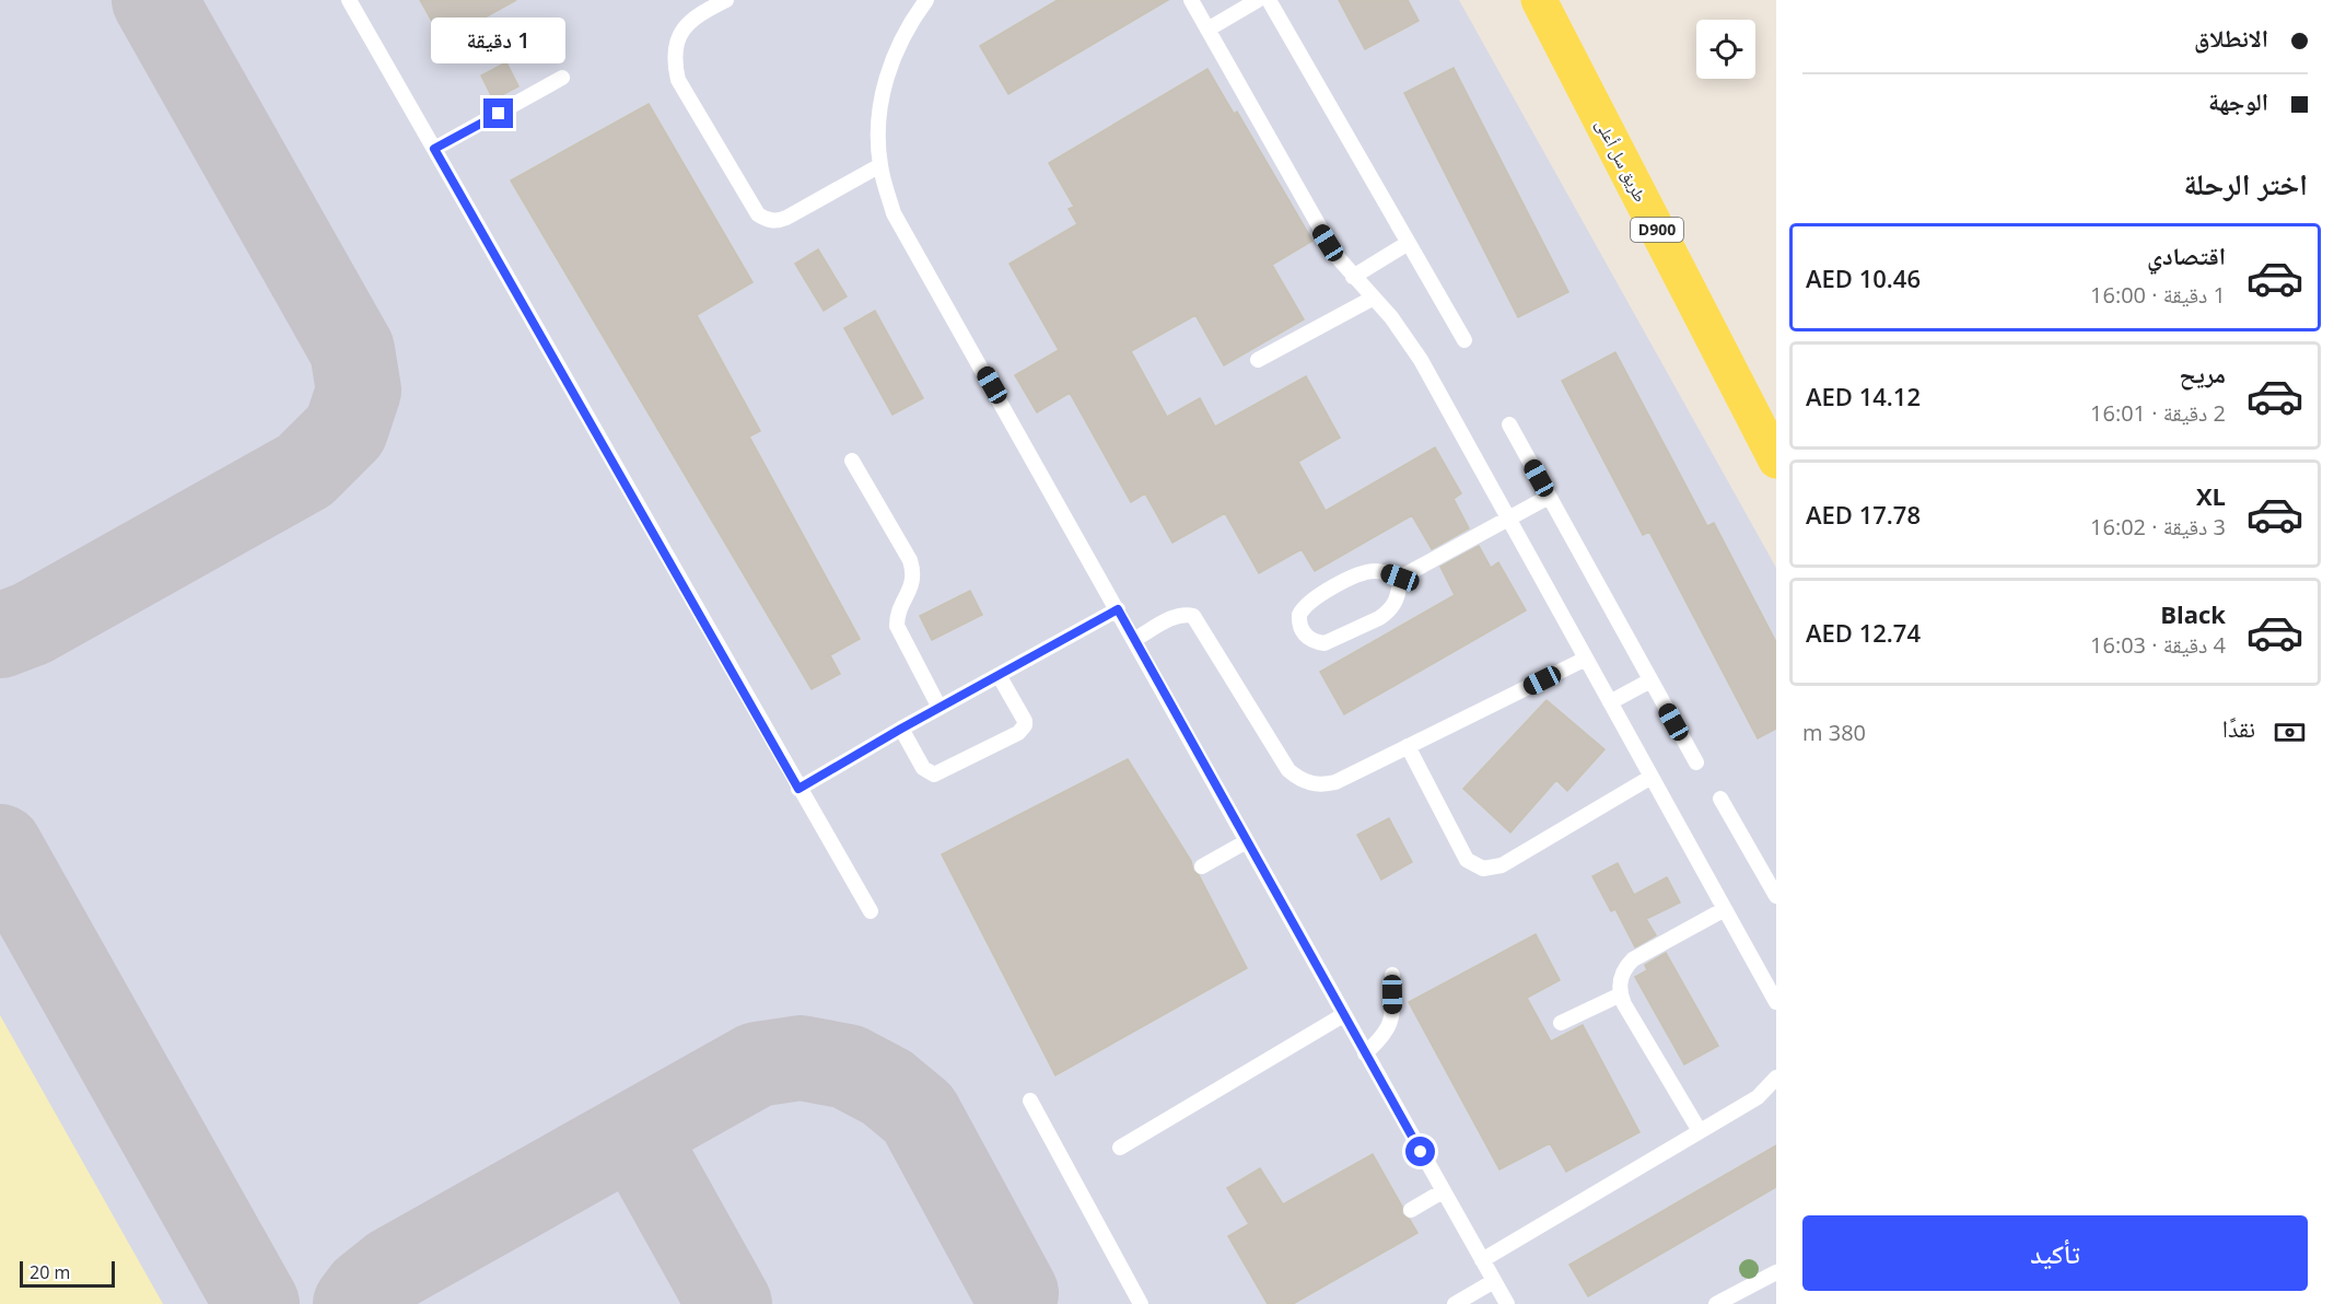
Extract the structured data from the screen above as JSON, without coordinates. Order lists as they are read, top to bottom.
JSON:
{
  "streets": {
    "main road": ["طريق سل أعلى", "D900"]
  },
  "scale_bar": "20 m",
  "page": {
    "banner": ["الانطلاق", "الوجهة"],
    "bubble": "1 دقيقة",
    "heading": "اختر الرحلة",
    "list": [
      {
        "name": "اقتصادي",
        "note": "1 دقيقة · 16:00",
        "value": "AED 10.46"
      },
      {
        "name": "مريح",
        "note": "2 دقيقة · 16:01",
        "value": "AED 14.12"
      },
      {
        "name": "XL",
        "note": "3 دقيقة · 16:02",
        "value": "AED 17.78"
      },
      {
        "name": "Black",
        "note": "4 دقيقة · 16:03",
        "value": "AED 12.74"
      }
    ],
    "pay": ["نقدًا", "380 m"],
    "buttons": "تأكيد",
    "scale": "20 m"
  }
}
